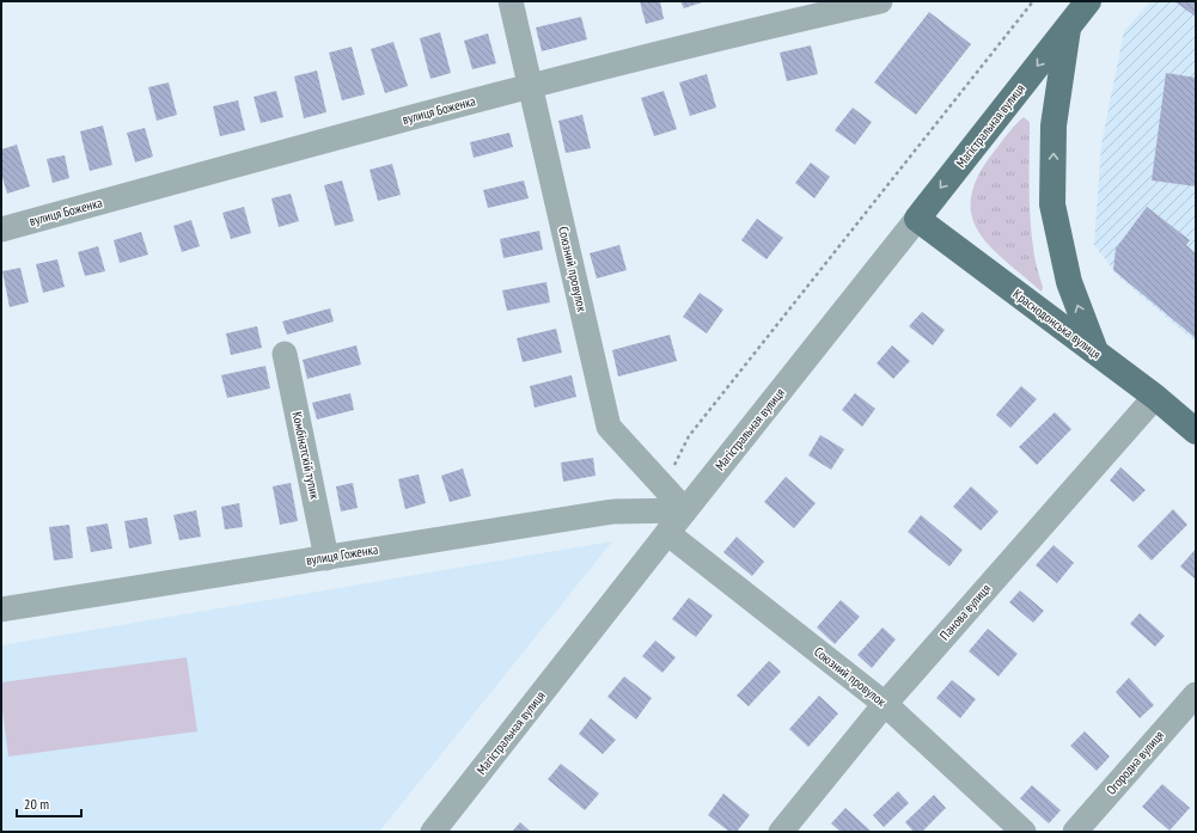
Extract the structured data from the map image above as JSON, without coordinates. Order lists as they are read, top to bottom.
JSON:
{
  "streets": {
    "main road": ["Магістральная вулиця", "Краснодонська вулиця"],
    "street": [
      "вулиця Боженка",
      "Союзний провулок",
      "Комбінатскій тупик",
      "вулиця Гоженка",
      "Панова вулиця",
      "Огородна вулиця"
    ]
  },
  "crossings": [
    ["вулиця Боженка", "Союзний провулок"],
    ["Магістральная вулиця", "Союзний провулок"],
    ["Магістральная вулиця", "Краснодонська вулиця"],
    ["Магістральная вулиця", "вулиця Гоженка"],
    ["Союзний провулок", "вулиця Гоженка"],
    ["Союзний провулок", "Панова вулиця"],
    ["Краснодонська вулиця", "Панова вулиця"],
    ["Комбінатскій тупик", "вулиця Гоженка"]
  ],
  "scale_bar": "20 m"
}
